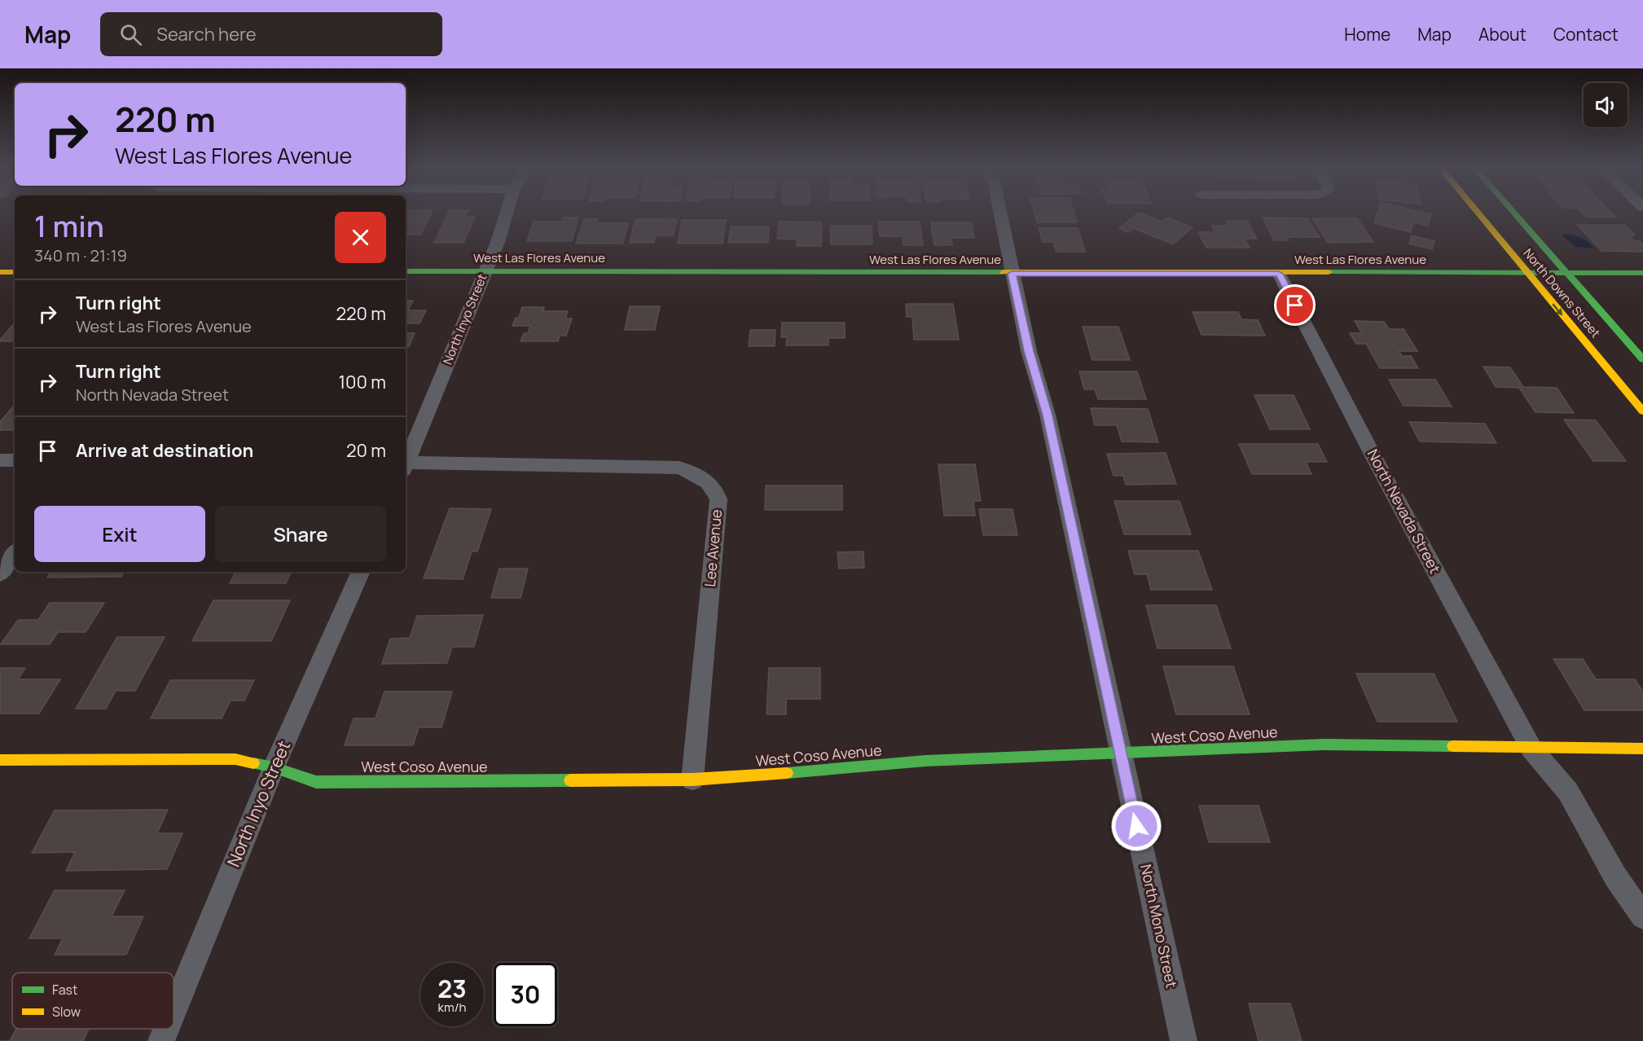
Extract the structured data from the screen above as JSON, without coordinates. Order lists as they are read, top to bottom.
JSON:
{
  "streets": {
    "street": [
      "West Las Flores Avenue",
      "North Downs Street",
      "North Inyo Street",
      "North Nevada Street",
      "Lee Avenue",
      "West Coso Avenue",
      "North Mono Street"
    ]
  },
  "crossings": [
    ["West Las Flores Avenue", "North Downs Street"],
    ["West Las Flores Avenue", "North Inyo Street"],
    ["West Las Flores Avenue", "North Nevada Street"],
    ["West Las Flores Avenue", "North Mono Street"],
    ["North Inyo Street", "West Coso Avenue"],
    ["North Nevada Street", "West Coso Avenue"],
    ["Lee Avenue", "West Coso Avenue"],
    ["West Coso Avenue", "North Mono Street"]
  ],
  "legend": ["Fast", "Slow"],
  "page": {
    "header": "Map",
    "search": "Search here",
    "nav": [
      "Home",
      "Map",
      "About",
      "Contact"
    ],
    "turn": ["220 m", "West Las Flores Avenue"],
    "heading": ["1 min", "340 m · 21:19"],
    "list": [
      {
        "name": "Turn right",
        "note": "West Las Flores Avenue",
        "value": "220 m"
      },
      {
        "name": "Turn right",
        "note": "North Nevada Street",
        "value": "100 m"
      },
      {
        "name": "Arrive at destination",
        "value": "20 m"
      }
    ],
    "buttons": ["Exit", "Share"],
    "speed": "23 km/h",
    "limit": "30"
  }
}
